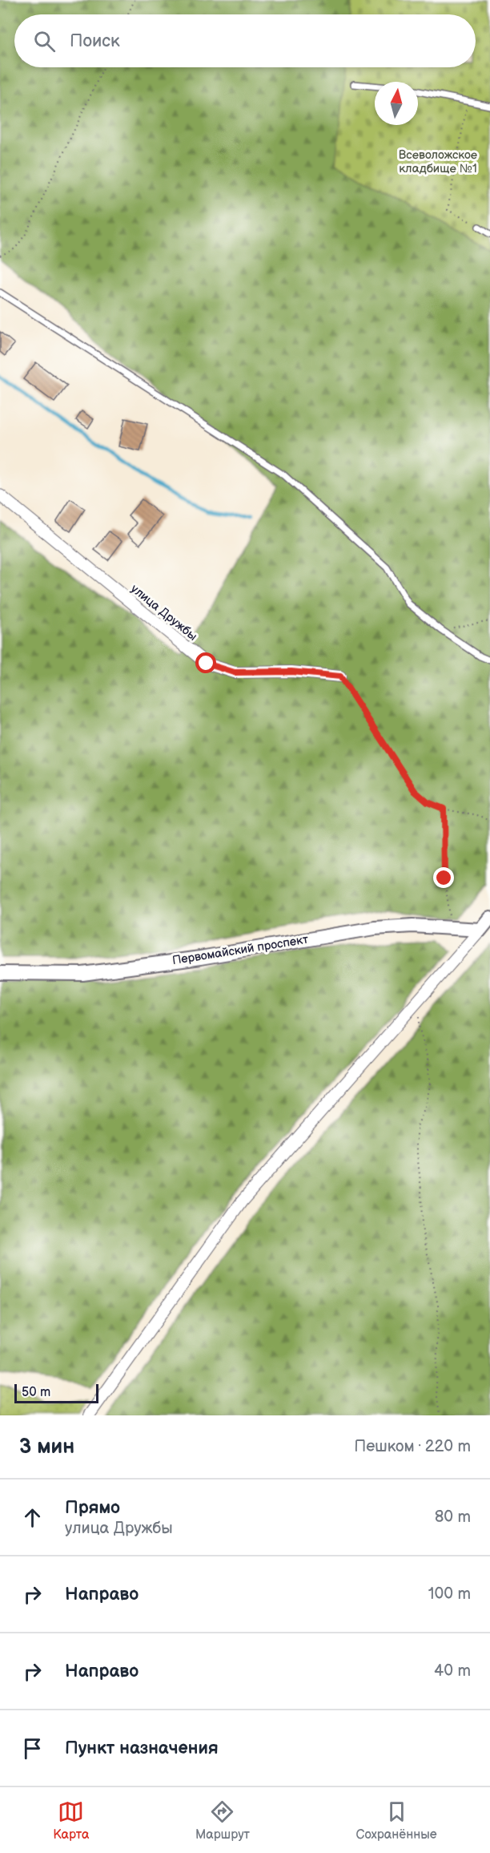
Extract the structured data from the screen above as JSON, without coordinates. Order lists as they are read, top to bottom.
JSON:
{
  "streets": {
    "street": ["улица Дружбы", "Первомайский проспект"]
  },
  "parks": ["Всеволожское кладбище №1"],
  "scale_bar": "50 m",
  "north": "top",
  "page": {
    "search": "Поиск",
    "scale": "50 m",
    "heading": ["3 мин", "Пешком · 220 m"],
    "list": [
      ["Прямо", "улица Дружбы", "80 m"],
      ["Направо", "100 m"],
      ["Направо", "40 m"],
      "Пункт назначения"
    ],
    "nav": ["Карта", "Маршрут", "Сохранённые"]
  }
}
